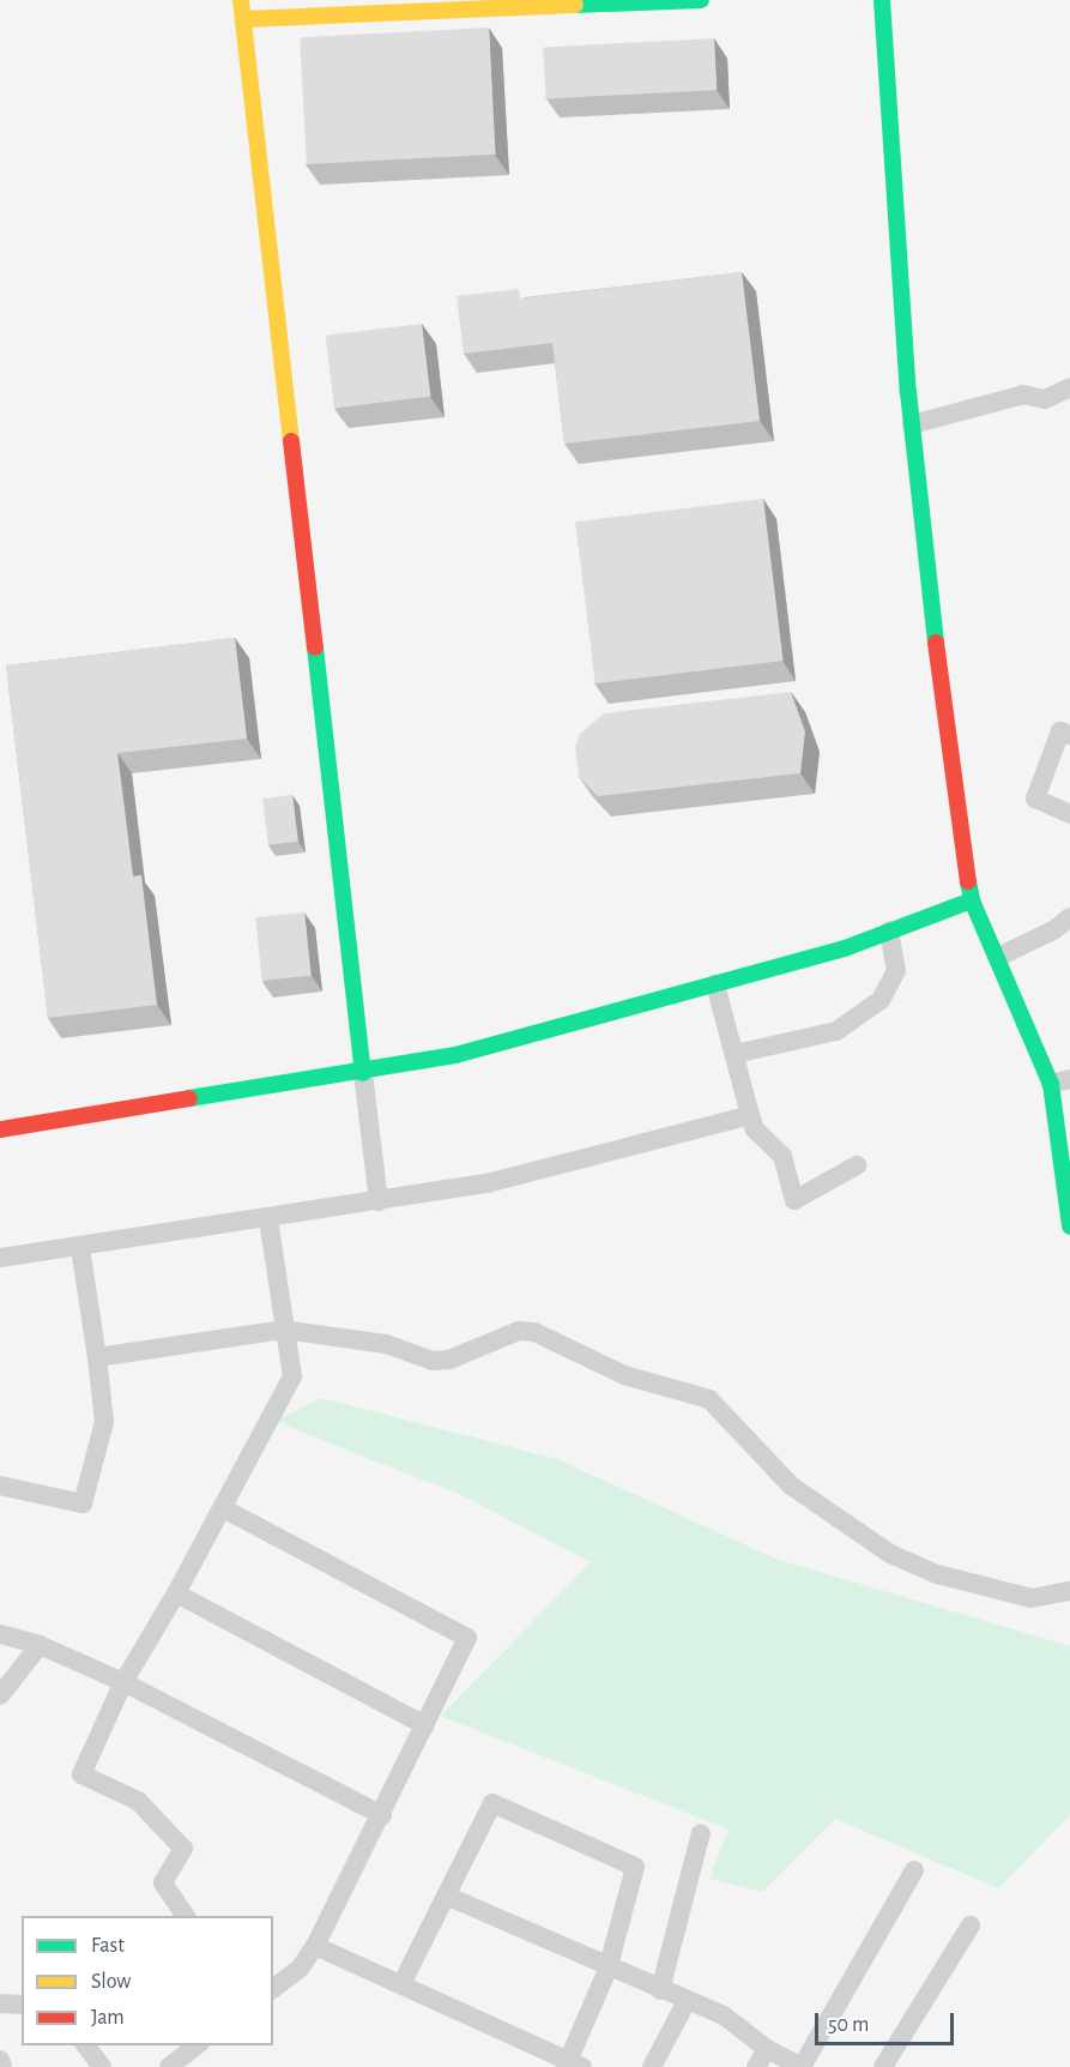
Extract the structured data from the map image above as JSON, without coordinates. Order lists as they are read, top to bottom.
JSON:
{
  "legend": ["Fast", "Slow", "Jam"],
  "scale_bar": "50 m"
}
